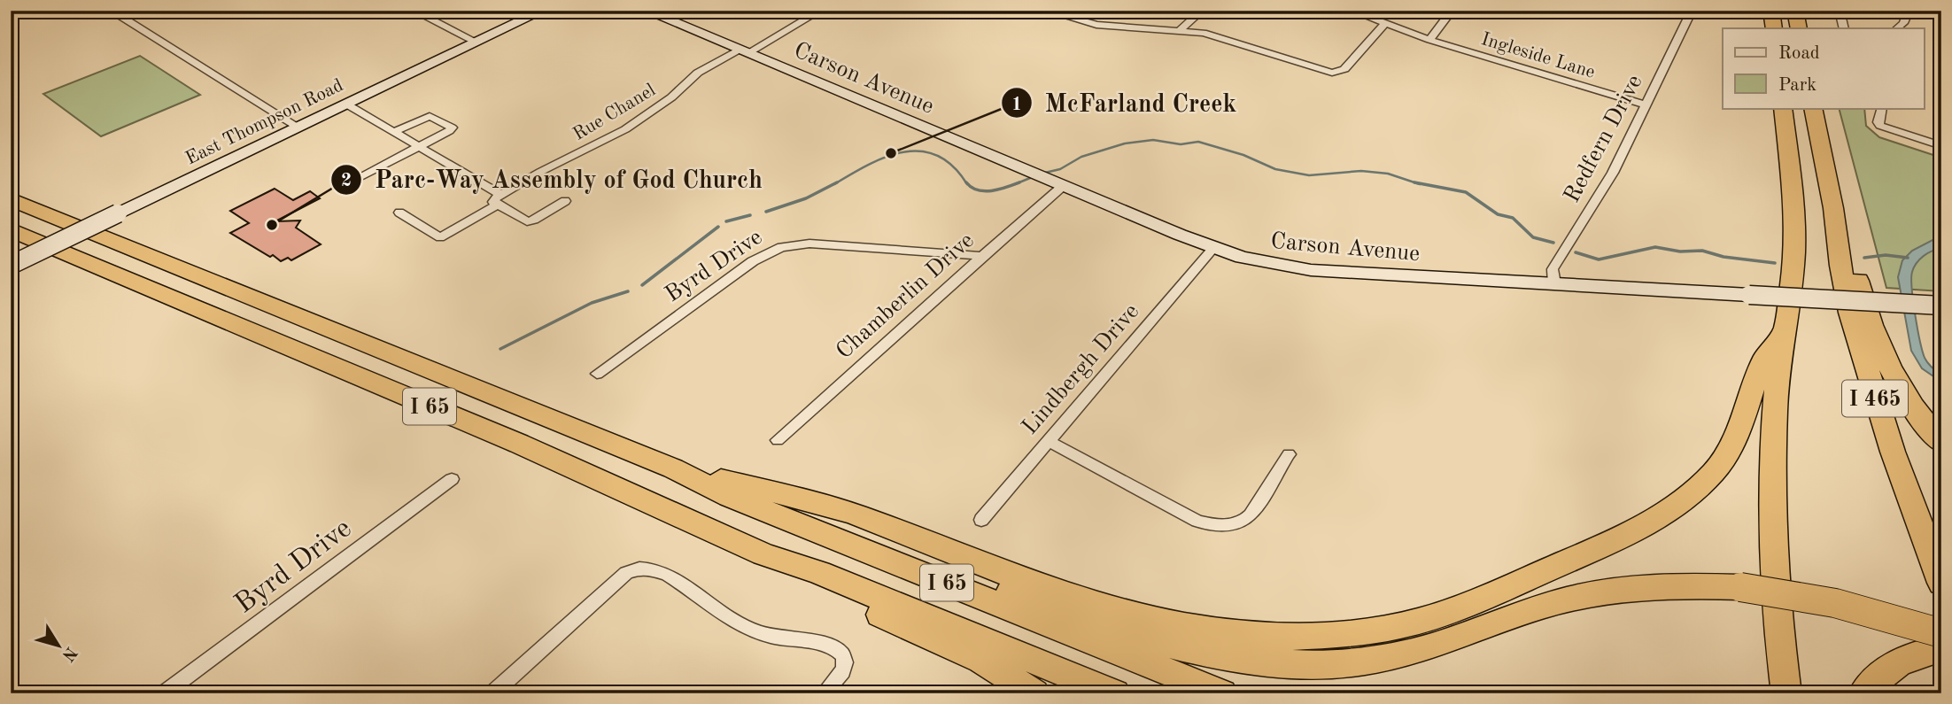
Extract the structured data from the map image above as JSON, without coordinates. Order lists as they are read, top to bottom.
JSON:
{
  "streets": {
    "highway": ["I 465", "I 65"],
    "main road": ["Carson Avenue", "East Thompson Road"],
    "street": [
      "Ingleside Lane",
      "Rue Chanel",
      "Redfern Drive",
      "Byrd Drive",
      "Chamberlin Drive",
      "Lindbergh Drive"
    ]
  },
  "crossings": [
    ["Ingleside Lane", "Redfern Drive"],
    ["Carson Avenue", "Rue Chanel"],
    ["Carson Avenue", "Redfern Drive"],
    ["Carson Avenue", "Chamberlin Drive"],
    ["Carson Avenue", "Lindbergh Drive"],
    ["Byrd Drive", "Chamberlin Drive"]
  ],
  "places": ["McFarland Creek", "Parc-Way Assembly of God Church"],
  "legend": ["Road", "Park"],
  "north": "bottom right"
}
